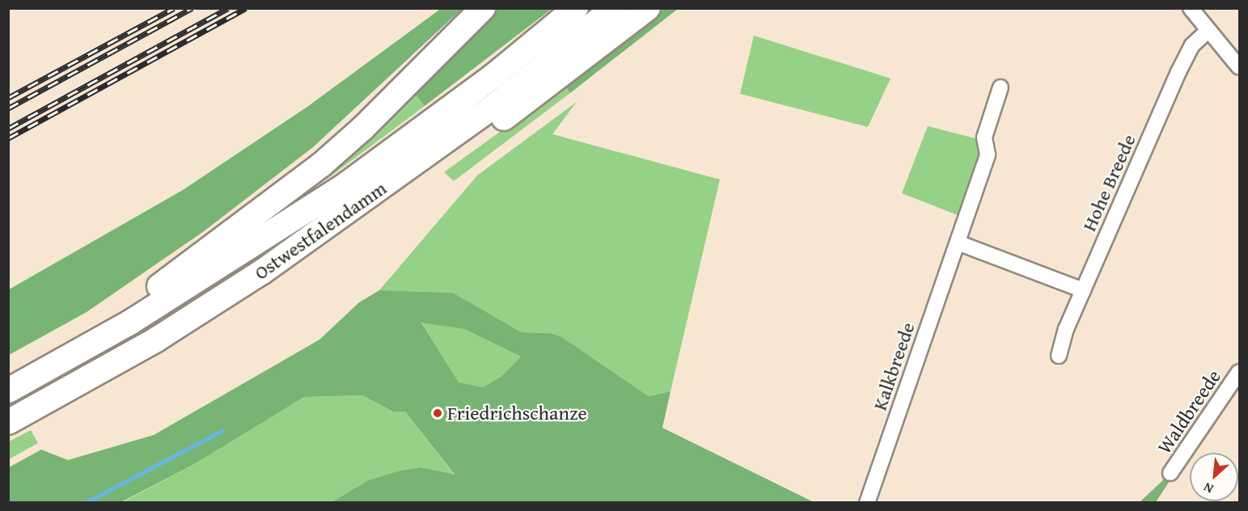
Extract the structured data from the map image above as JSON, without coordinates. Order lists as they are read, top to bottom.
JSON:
{
  "streets": {
    "highway": ["Ostwestfalendamm"],
    "street": ["Hohe Breede", "Kalkbreede", "Waldbreede"]
  },
  "places": ["Friedrichschanze"],
  "north": "bottom left"
}
